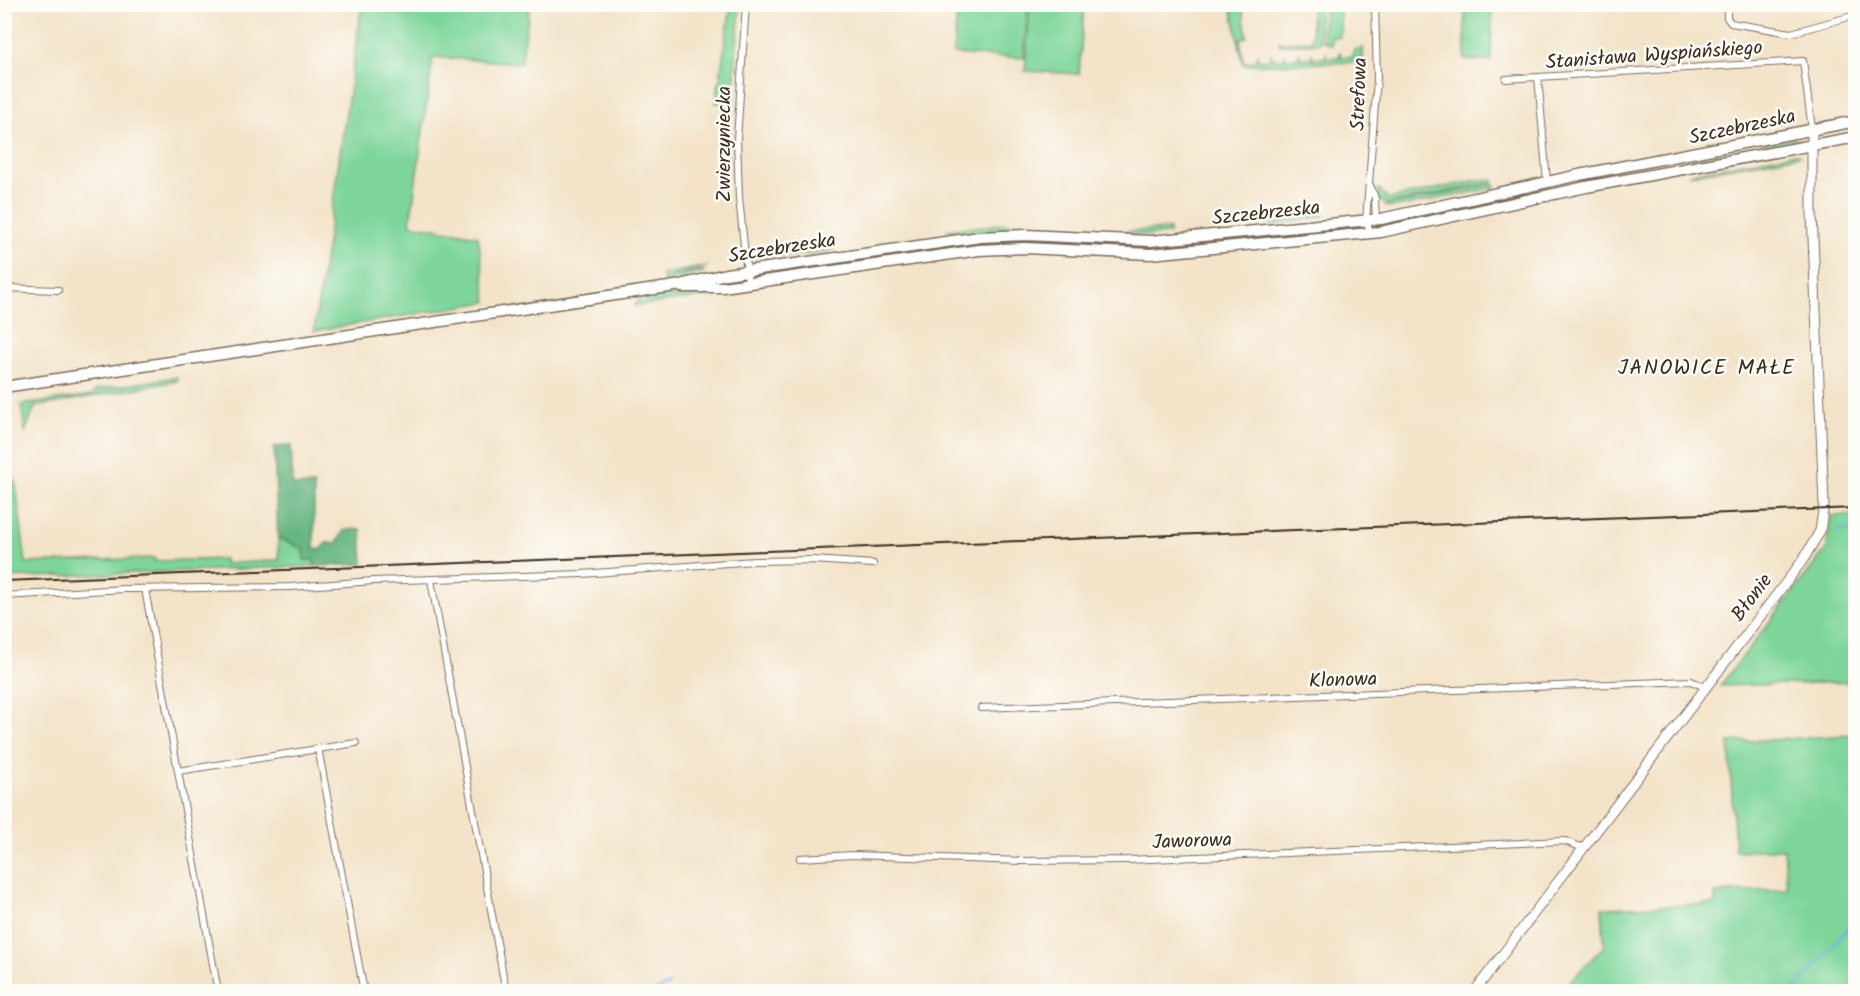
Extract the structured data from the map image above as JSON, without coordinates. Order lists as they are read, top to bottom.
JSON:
{
  "streets": {
    "main road": ["Szczebrzeska"],
    "street": [
      "Stanisława Wyspiańskiego",
      "Strefowa",
      "Zwierzyniecka",
      "Błonie",
      "Klonowa",
      "Jaworowa"
    ]
  },
  "crossings": [
    ["Stanisława Wyspiańskiego", "Szczebrzeska"],
    ["Stanisława Wyspiańskiego", "Błonie"],
    ["Strefowa", "Szczebrzeska"],
    ["Szczebrzeska", "Zwierzyniecka"],
    ["Szczebrzeska", "Błonie"],
    ["Błonie", "Klonowa"],
    ["Błonie", "Jaworowa"]
  ],
  "districts": ["JANOWICE MAŁE"]
}
